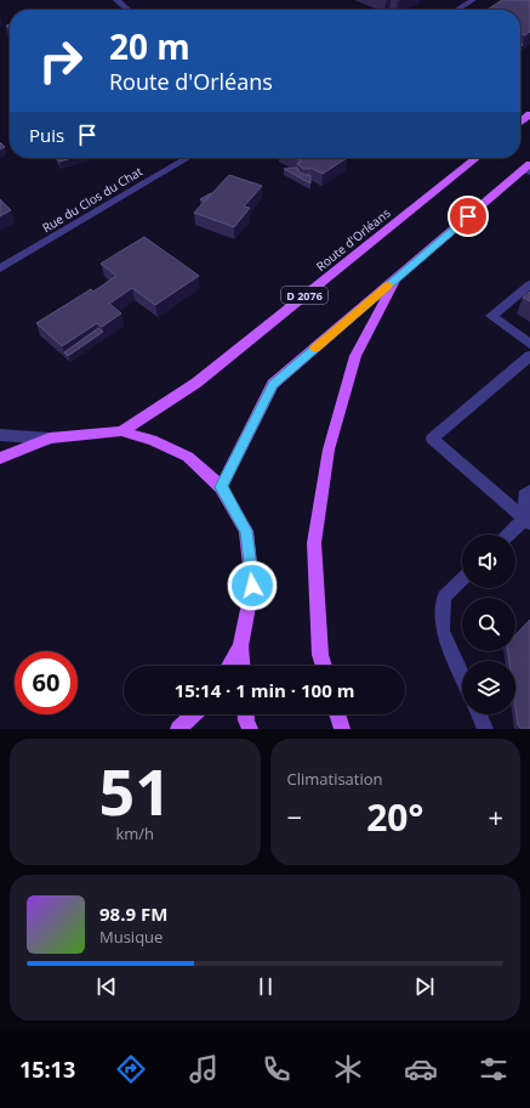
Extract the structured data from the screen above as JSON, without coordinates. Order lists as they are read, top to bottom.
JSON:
{
  "streets": {
    "main road": ["Route d'Orléans", "D 2076"],
    "street": ["Rue du Clos du Chat"]
  },
  "page": {
    "turn": ["20 m", "Route d'Orléans"],
    "then": "Puis",
    "limit": "60",
    "trip": "15:14 · 1 min · 100 m",
    "tile": [
      ["51", "km/h"],
      "Climatisation"
    ],
    "heat": ["−", "20°", "+"],
    "song": ["98.9 FM", "Musique"],
    "tabs": "15:13"
  }
}
